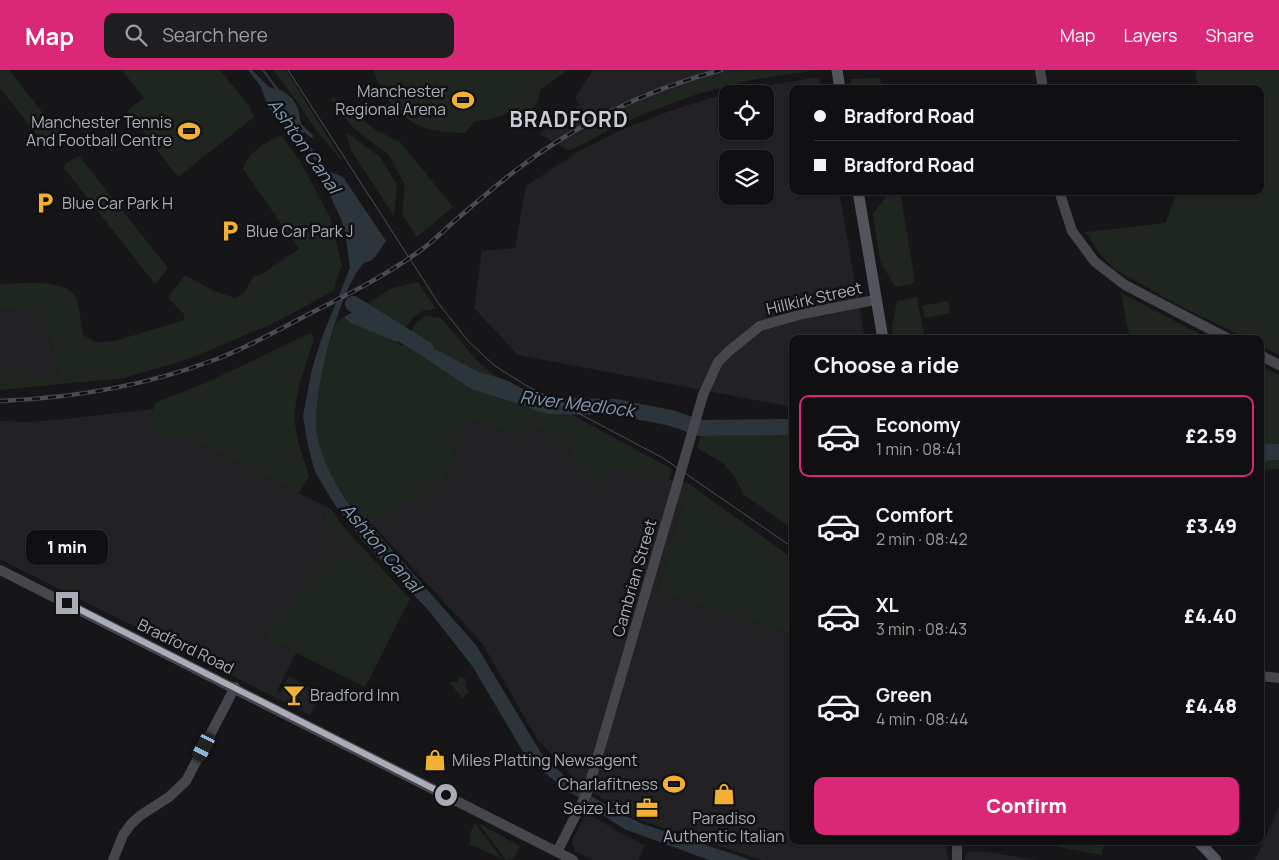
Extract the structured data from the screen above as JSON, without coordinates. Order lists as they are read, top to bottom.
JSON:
{
  "streets": {
    "street": ["Hillkirk Street", "Cambrian Street", "Bradford Road"]
  },
  "crossings": [
    ["Hillkirk Street", "Cambrian Street"],
    ["Cambrian Street", "Bradford Road"]
  ],
  "districts": ["BRADFORD"],
  "water": ["Ashton Canal", "River Medlock"],
  "places": {
    "sports": ["Manchester Regional Arena", "Manchester Tennis And Football Centre", "Charlafitness"],
    "parking": ["Blue Car Park H", "Blue Car Park J"],
    "bar": ["Bradford Inn"],
    "shop": ["Miles Platting Newsagent", "Paradiso Authentic Italian"],
    "office": ["Seize Ltd"]
  },
  "page": {
    "header": "Map",
    "search": "Search here",
    "nav": ["Map", "Layers", "Share"],
    "banner": ["Bradford Road", "Bradford Road"],
    "heading": "Choose a ride",
    "list": [
      {
        "name": "Economy",
        "note": "1 min · 08:41",
        "value": "£2.59"
      },
      {
        "name": "Comfort",
        "note": "2 min · 08:42",
        "value": "£3.49"
      },
      {
        "name": "XL",
        "note": "3 min · 08:43",
        "value": "£4.40"
      },
      {
        "name": "Green",
        "note": "4 min · 08:44",
        "value": "£4.48"
      }
    ],
    "bubble": "1 min",
    "buttons": "Confirm"
  }
}
